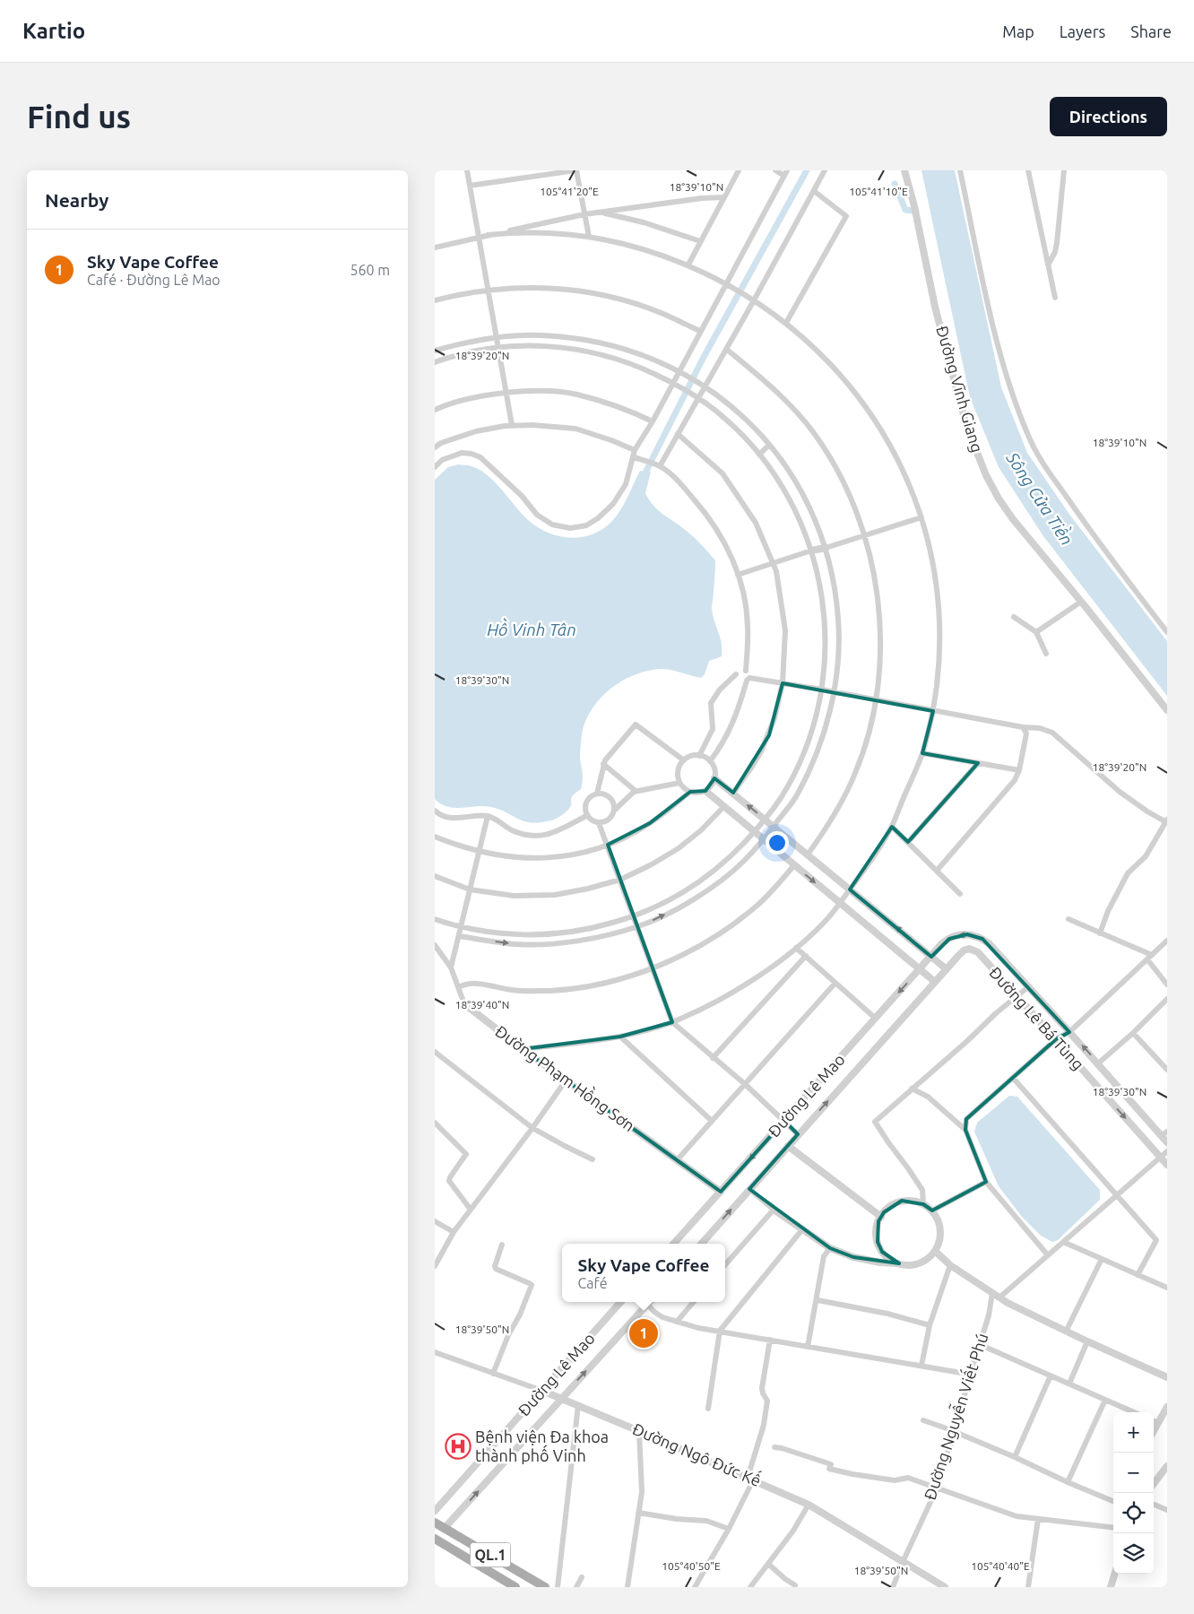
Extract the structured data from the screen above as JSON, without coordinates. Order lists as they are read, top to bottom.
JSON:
{
  "streets": {
    "main road": ["QL.1"],
    "street": [
      "Đường Vĩnh Giang",
      "Đường Lê Bá Tùng",
      "Đường Phạm Hồng Sơn",
      "Đường Lê Mao",
      "Đường Nguyễn Viết Phú",
      "Đường Ngô Đức Kế"
    ]
  },
  "crossings": [
    ["Đường Lê Bá Tùng", "Đường Lê Mao"],
    ["Đường Phạm Hồng Sơn", "Đường Lê Mao"],
    ["Đường Lê Mao", "Đường Ngô Đức Kế"],
    ["Đường Lê Mao", "QL.1"],
    ["Đường Nguyễn Viết Phú", "Đường Ngô Đức Kế"]
  ],
  "water": ["Sông Cửa Tiền", "Hồ Vinh Tân"],
  "places": {
    "hospital": ["Bệnh viện Đa khoa thành phố Vinh"]
  },
  "page": {
    "header": "Kartio",
    "nav": ["Map", "Layers", "Share"],
    "buttons": "Directions",
    "title": "Find us",
    "heading": "Nearby",
    "list": [
      {
        "mark": "1",
        "name": "Sky Vape Coffee",
        "note": "Café · Đường Lê Mao",
        "value": "560 m"
      }
    ],
    "popup": ["Sky Vape Coffee", "Café"],
    "pins": "1",
    "map_buttons": ["+", "−"]
  },
  "coordinates": [
    "18°39'10\"N",
    "105°41'20\"E",
    "105°41'10\"E",
    "18°39'20\"N",
    "18°39'30\"N",
    "18°39'40\"N",
    "18°39'50\"N",
    "105°40'50\"E",
    "105°40'40\"E"
  ]
}
